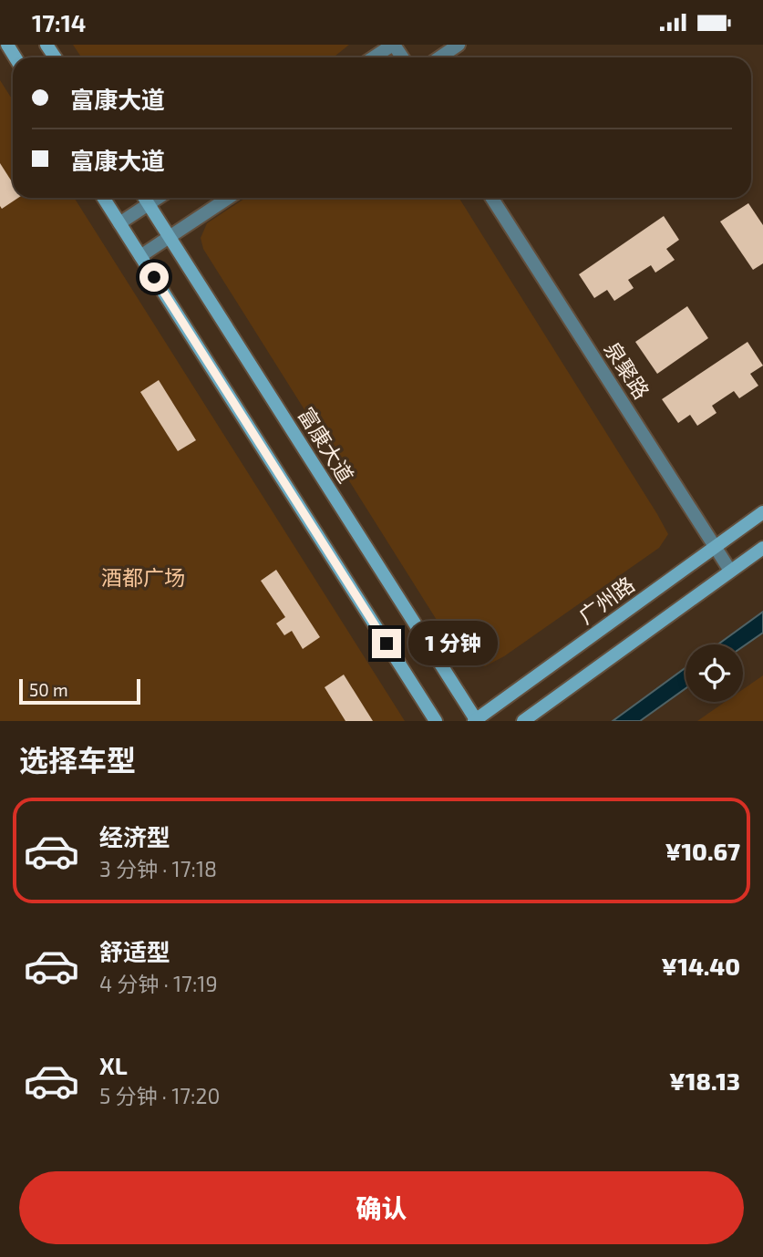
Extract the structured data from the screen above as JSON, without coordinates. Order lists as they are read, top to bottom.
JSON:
{
  "streets": {
    "street": ["泉聚路", "富康大道", "广州路"]
  },
  "crossings": [
    ["泉聚路", "广州路"],
    ["富康大道", "广州路"]
  ],
  "parks": ["酒都广场"],
  "scale_bar": "50 m",
  "page": {
    "status": "17:14",
    "banner": ["富康大道", "富康大道"],
    "bubble": "1 分钟",
    "scale": "50 m",
    "heading": "选择车型",
    "list": [
      {
        "name": "经济型",
        "note": "3 分钟 · 17:18",
        "value": "¥10.67"
      },
      {
        "name": "舒适型",
        "note": "4 分钟 · 17:19",
        "value": "¥14.40"
      },
      {
        "name": "XL",
        "note": "5 分钟 · 17:20",
        "value": "¥18.13"
      }
    ],
    "buttons": "确认"
  }
}
